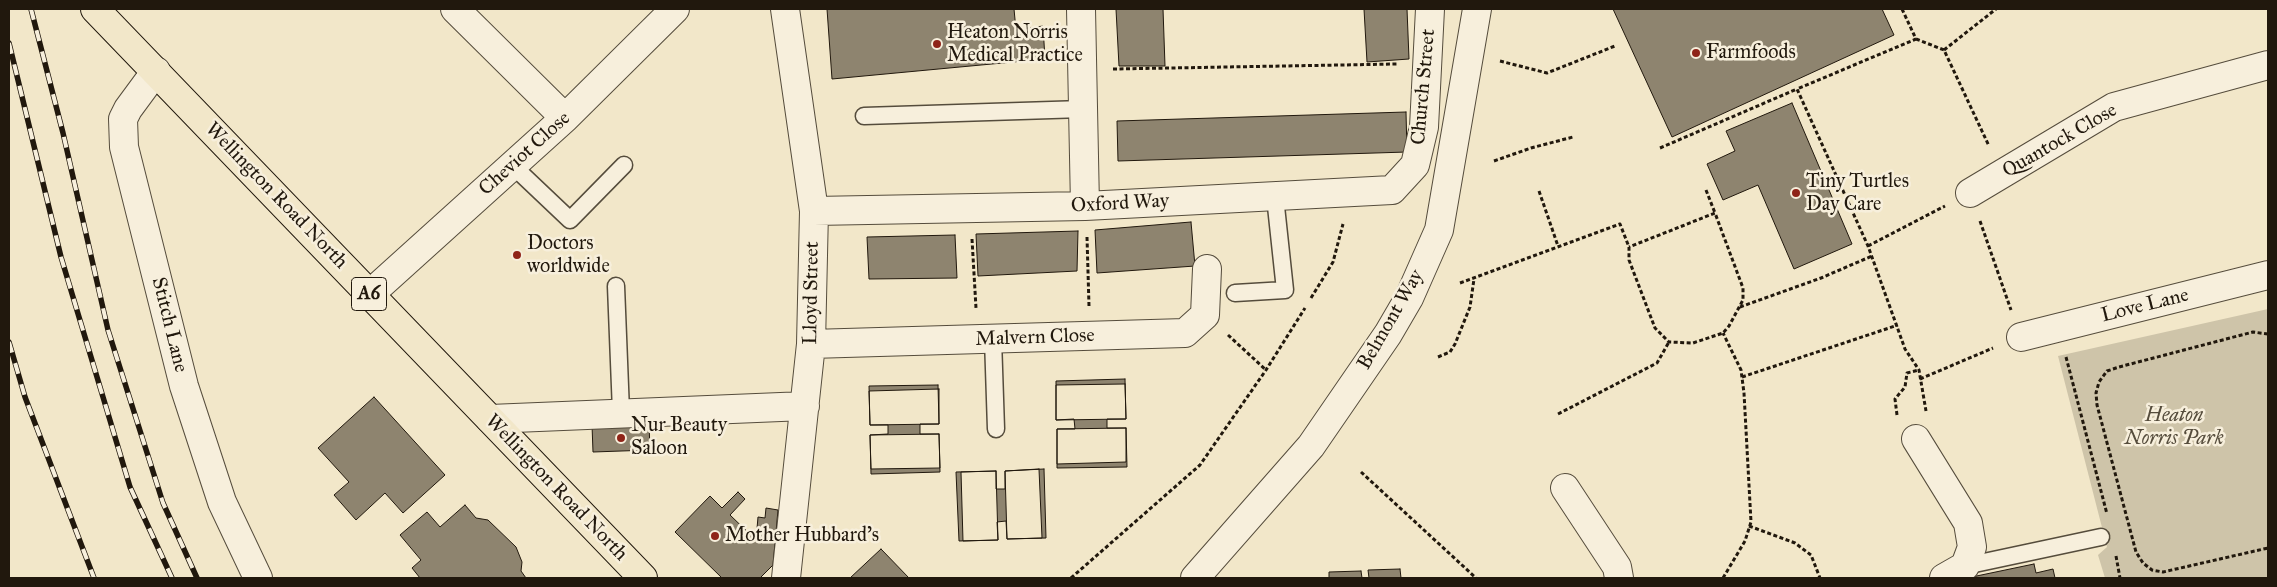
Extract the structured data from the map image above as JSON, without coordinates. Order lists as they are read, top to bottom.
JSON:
{
  "streets": {
    "highway": ["Wellington Road North", "A6"],
    "street": [
      "Church Street",
      "Quantock Close",
      "Cheviot Close",
      "Oxford Way",
      "Lloyd Street",
      "Love Lane",
      "Belmont Way",
      "Stitch Lane",
      "Malvern Close"
    ]
  },
  "crossings": [
    ["Church Street", "Oxford Way"],
    ["Cheviot Close", "Wellington Road North"],
    ["Wellington Road North", "Stitch Lane"],
    ["Oxford Way", "Lloyd Street"],
    ["Lloyd Street", "Malvern Close"]
  ],
  "parks": ["Heaton Norris Park"],
  "places": [
    "Heaton Norris Medical Practice",
    "Farmfoods",
    "Tiny Turtles Day Care",
    "Doctors worldwide",
    "Nur Beauty Saloon",
    "Mother Hubbard's"
  ]
}
